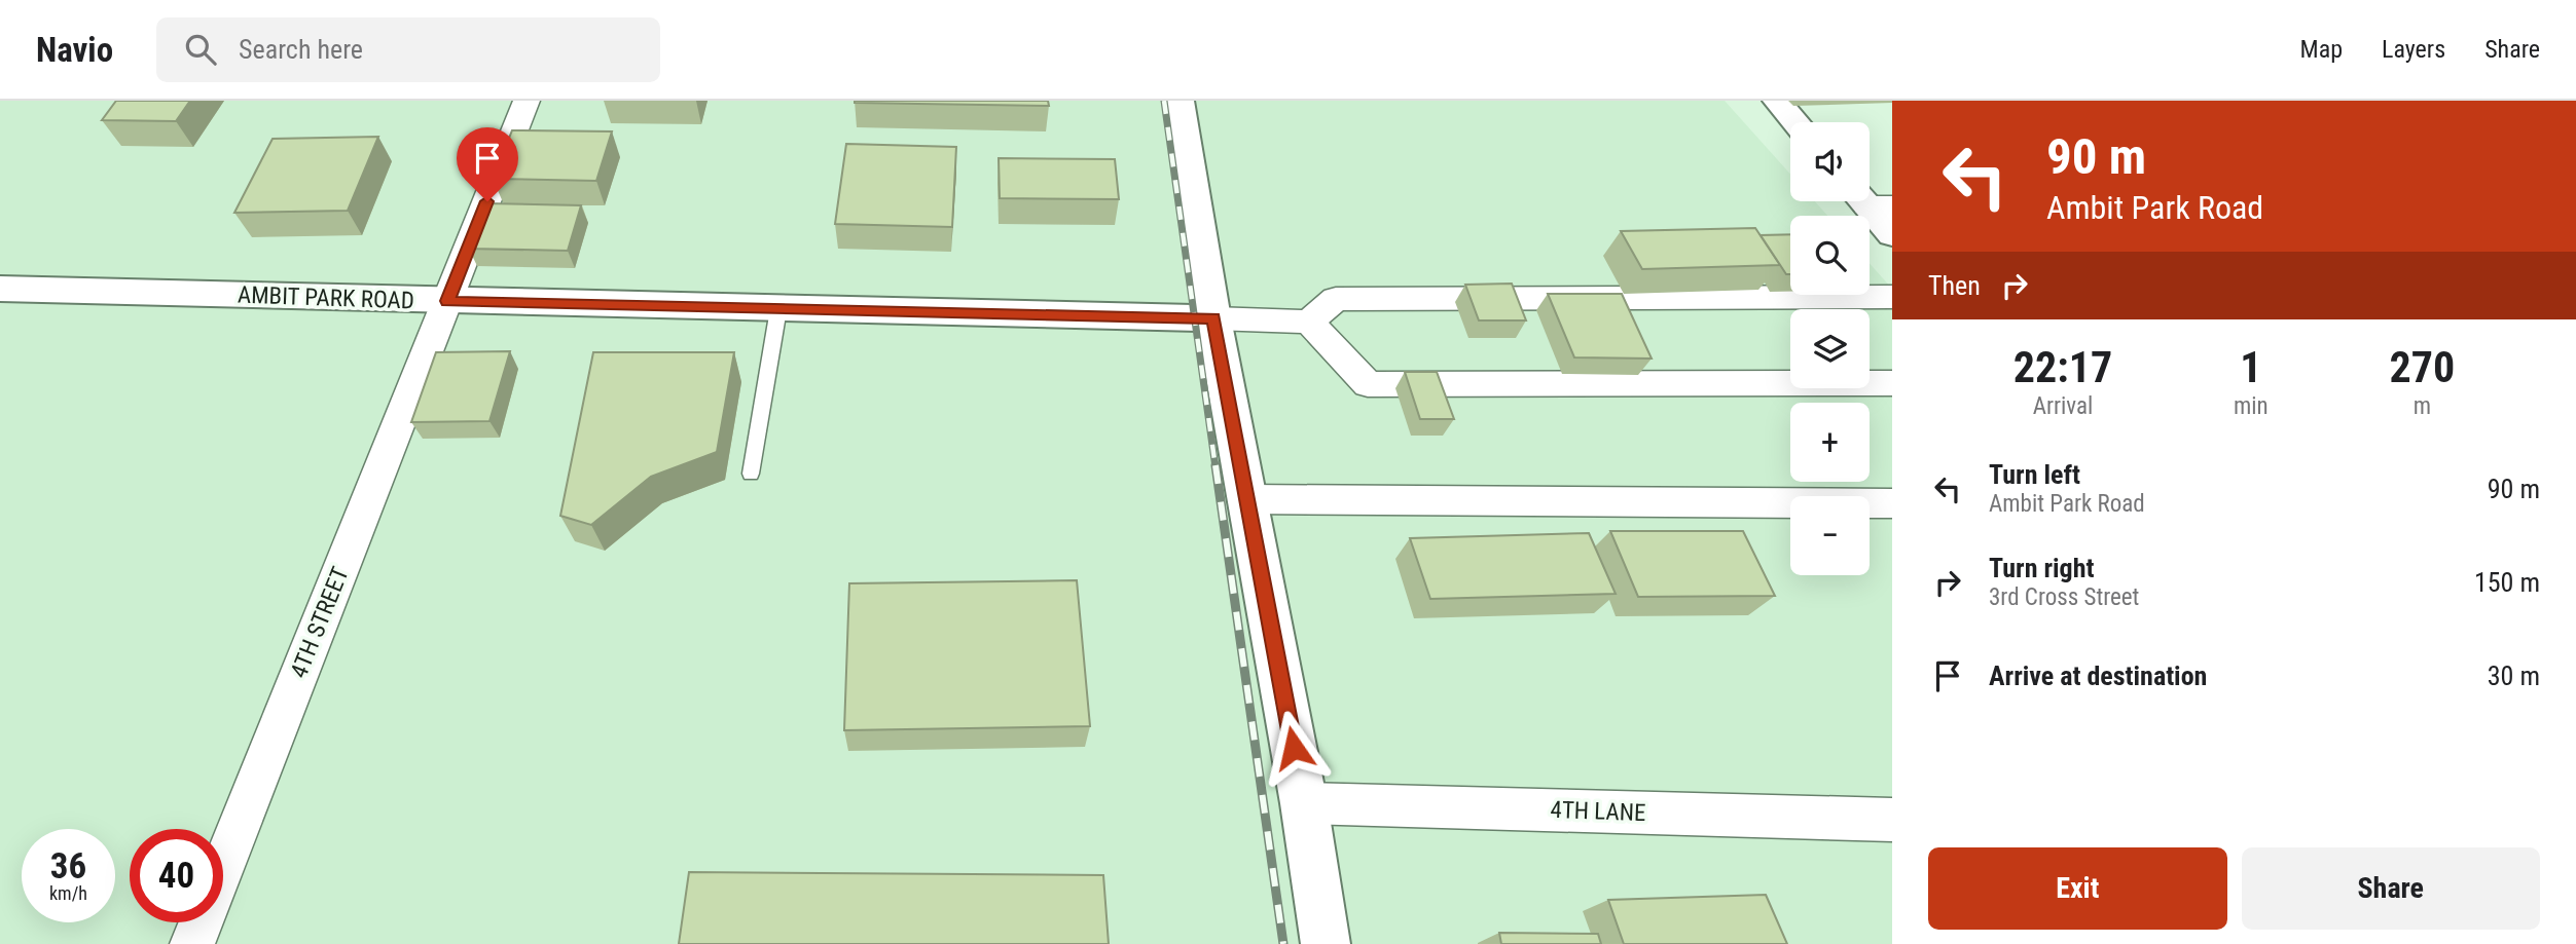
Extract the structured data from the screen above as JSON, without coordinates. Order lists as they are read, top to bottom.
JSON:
{
  "streets": {
    "street": ["AMBIT PARK ROAD", "4TH STREET", "4TH LANE"]
  },
  "crossings": [
    ["AMBIT PARK ROAD", "4TH STREET"]
  ],
  "page": {
    "header": "Navio",
    "search": "Search here",
    "nav": ["Map", "Layers", "Share"],
    "turn": ["90 m", "Ambit Park Road"],
    "map_buttons": ["+", "−"],
    "then": "Then",
    "eta": [
      "22:17",
      "Arrival",
      "1",
      "min",
      "270",
      "m"
    ],
    "list": [
      {
        "name": "Turn left",
        "note": "Ambit Park Road",
        "value": "90 m"
      },
      {
        "name": "Turn right",
        "note": "3rd Cross Street",
        "value": "150 m"
      },
      {
        "name": "Arrive at destination",
        "value": "30 m"
      }
    ],
    "speed": "36 km/h",
    "limit": "40",
    "buttons": ["Exit", "Share"]
  }
}
